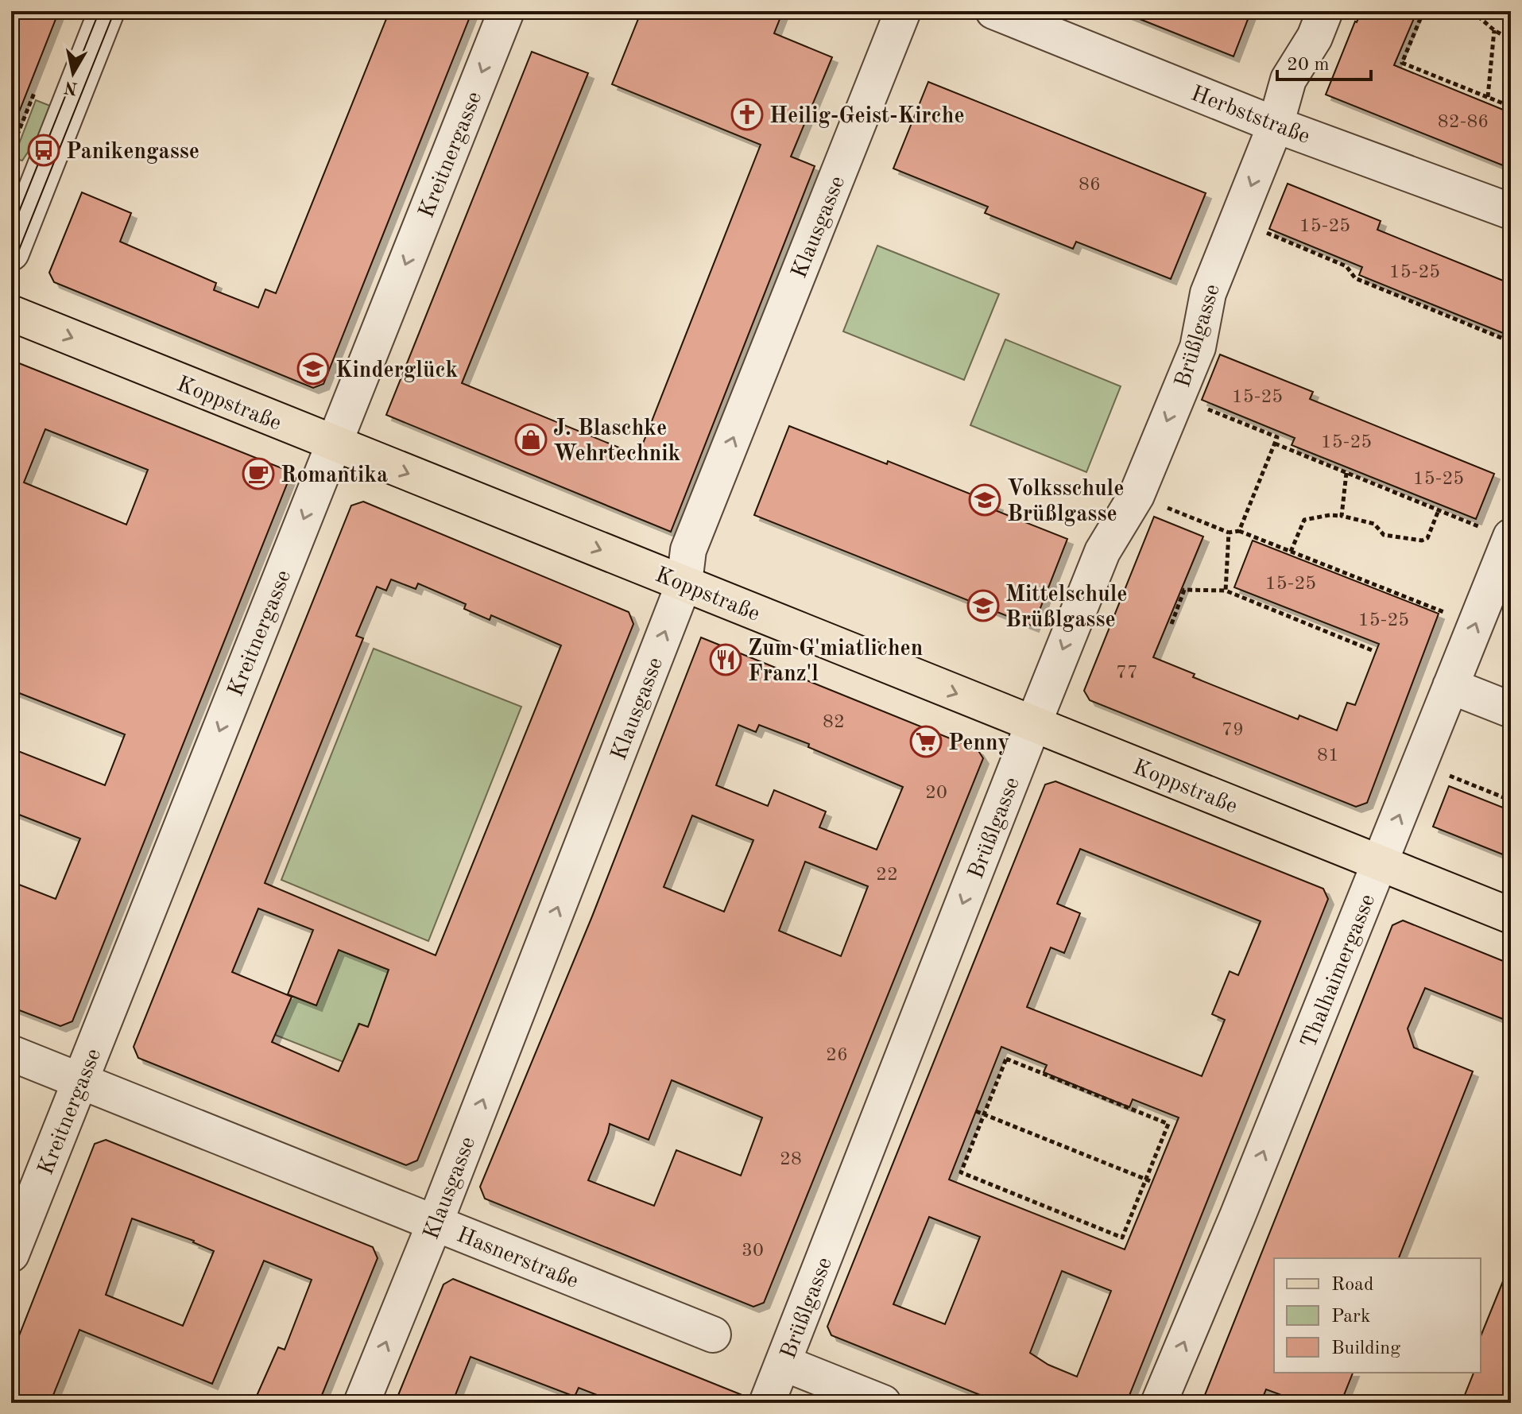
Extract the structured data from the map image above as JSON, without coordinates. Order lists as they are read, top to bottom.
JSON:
{
  "streets": {
    "main road": ["Koppstraße"],
    "street": [
      "Herbststraße",
      "Kreitnergasse",
      "Klausgasse",
      "Brüßlgasse",
      "Thalhaimergasse",
      "Hasnerstraße"
    ]
  },
  "crossings": [
    ["Herbststraße", "Brüßlgasse"],
    ["Kreitnergasse", "Koppstraße"],
    ["Kreitnergasse", "Hasnerstraße"],
    ["Klausgasse", "Koppstraße"],
    ["Klausgasse", "Hasnerstraße"],
    ["Brüßlgasse", "Koppstraße"],
    ["Koppstraße", "Thalhaimergasse"]
  ],
  "one_way": [
    "Kreitnergasse",
    "Klausgasse",
    "Brüßlgasse",
    "Koppstraße",
    "Thalhaimergasse"
  ],
  "places": {
    "church": ["Heilig-Geist-Kirche"],
    "bus stop": ["Panikengasse"],
    "school or university": ["Kinderglück", "Volksschule Brüßlgasse", "Mittelschule Brüßlgasse"],
    "shop": ["J. Blaschke Wehrtechnik"],
    "cafe": ["Romantika"],
    "restaurant": ["Zum G'miatlichen Franz'l"],
    "supermarket": ["Penny"]
  },
  "house_numbers": [
    "82-86",
    "86",
    "15-25",
    "15-25",
    "15-25",
    "15-25",
    "15-25",
    "15-25",
    "15-25",
    "77",
    "82",
    "79",
    "81",
    "20",
    "22",
    "26",
    "28",
    "30"
  ],
  "legend": ["Road", "Park", "Building"],
  "scale_bar": "20 m",
  "north": "bottom"
}
